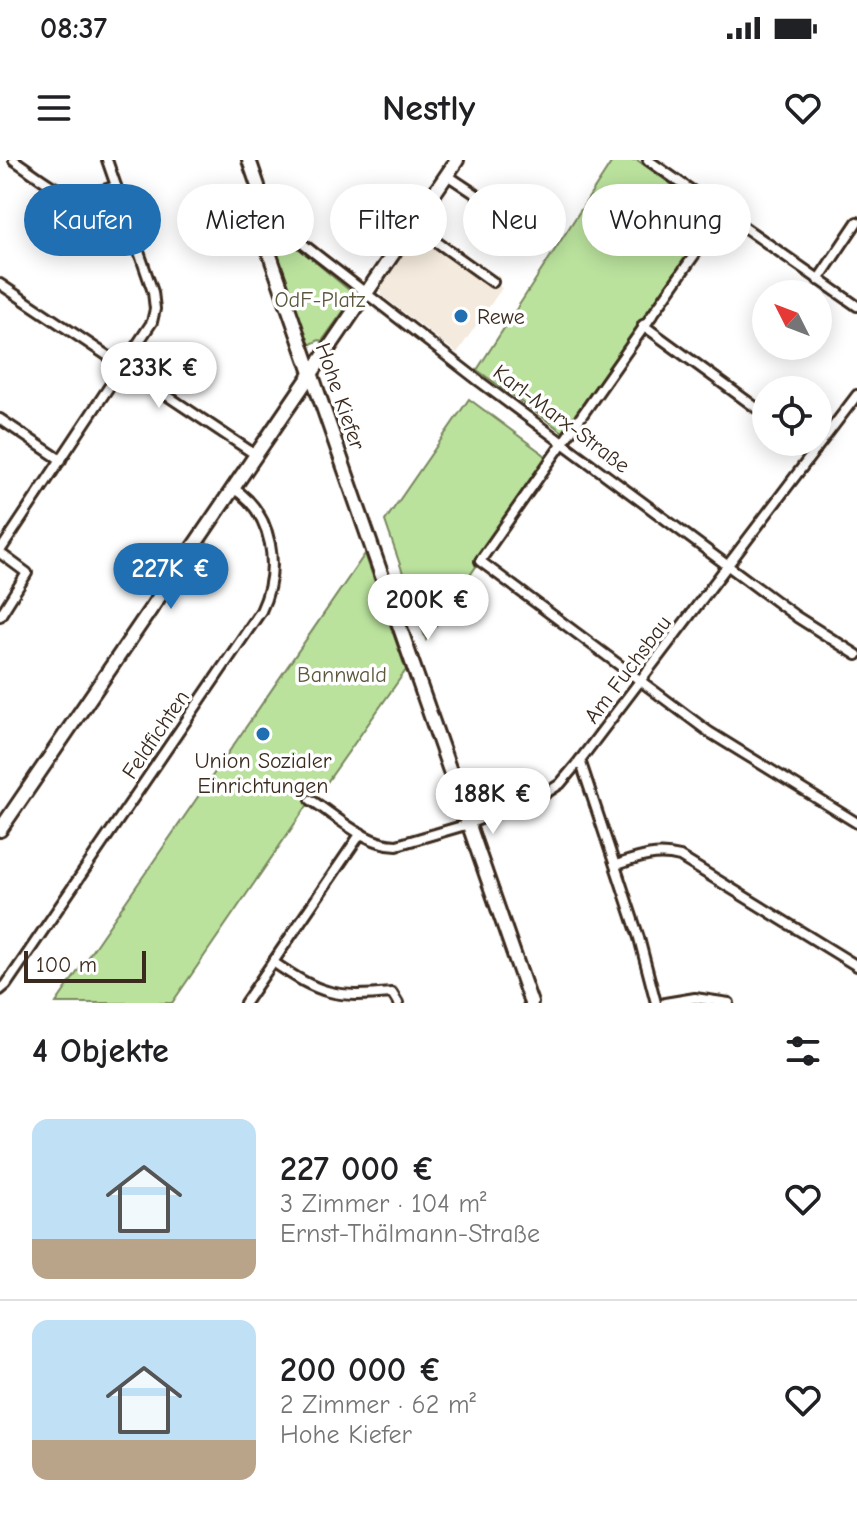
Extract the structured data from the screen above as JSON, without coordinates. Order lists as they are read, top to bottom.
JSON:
{
  "streets": {
    "street": [
      "Hohe Kiefer",
      "Karl-Marx-Straße",
      "Am Fuchsbau",
      "Feldfichten"
    ]
  },
  "crossings": [
    ["Hohe Kiefer", "Am Fuchsbau"],
    ["Karl-Marx-Straße", "Am Fuchsbau"]
  ],
  "parks": ["OdF-Platz", "Bannwald"],
  "places": ["Rewe", "Union Sozialer Einrichtungen"],
  "scale_bar": "100 m",
  "north": "top left",
  "page": {
    "status": "08:37",
    "header": "Nestly",
    "chip": [
      "Kaufen",
      "Mieten",
      "Filter",
      "Neu",
      "Wohnung"
    ],
    "price": [
      "233K €",
      "227K €",
      "200K €",
      "188K €"
    ],
    "scale": "100 m",
    "heading": "4 Objekte",
    "list": [
      {
        "name": "227 000 €",
        "note": "3 Zimmer · 104 m² · Ernst-Thälmann-Straße"
      },
      {
        "name": "200 000 €",
        "note": "2 Zimmer · 62 m² · Hohe Kiefer"
      }
    ]
  }
}
